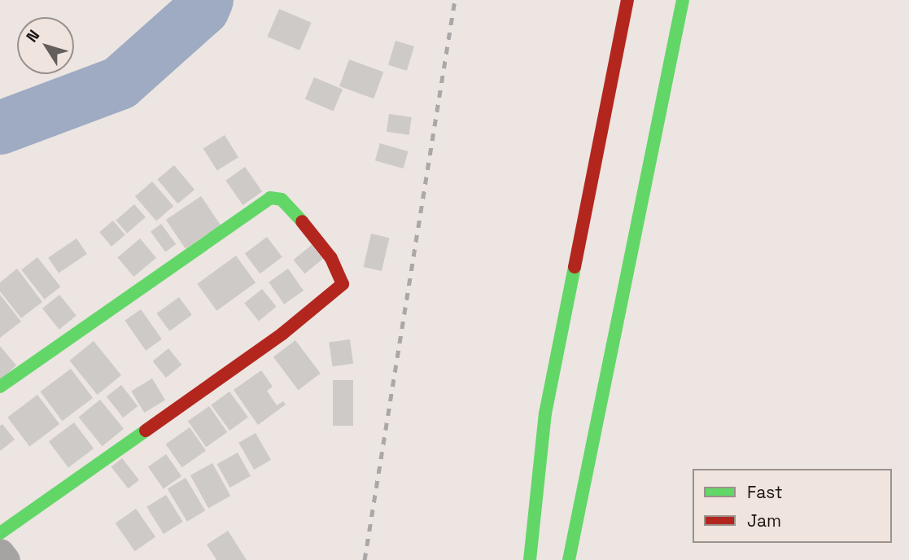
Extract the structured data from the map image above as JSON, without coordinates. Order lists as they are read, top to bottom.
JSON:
{
  "legend": ["Fast", "Jam"],
  "north": "top left"
}
